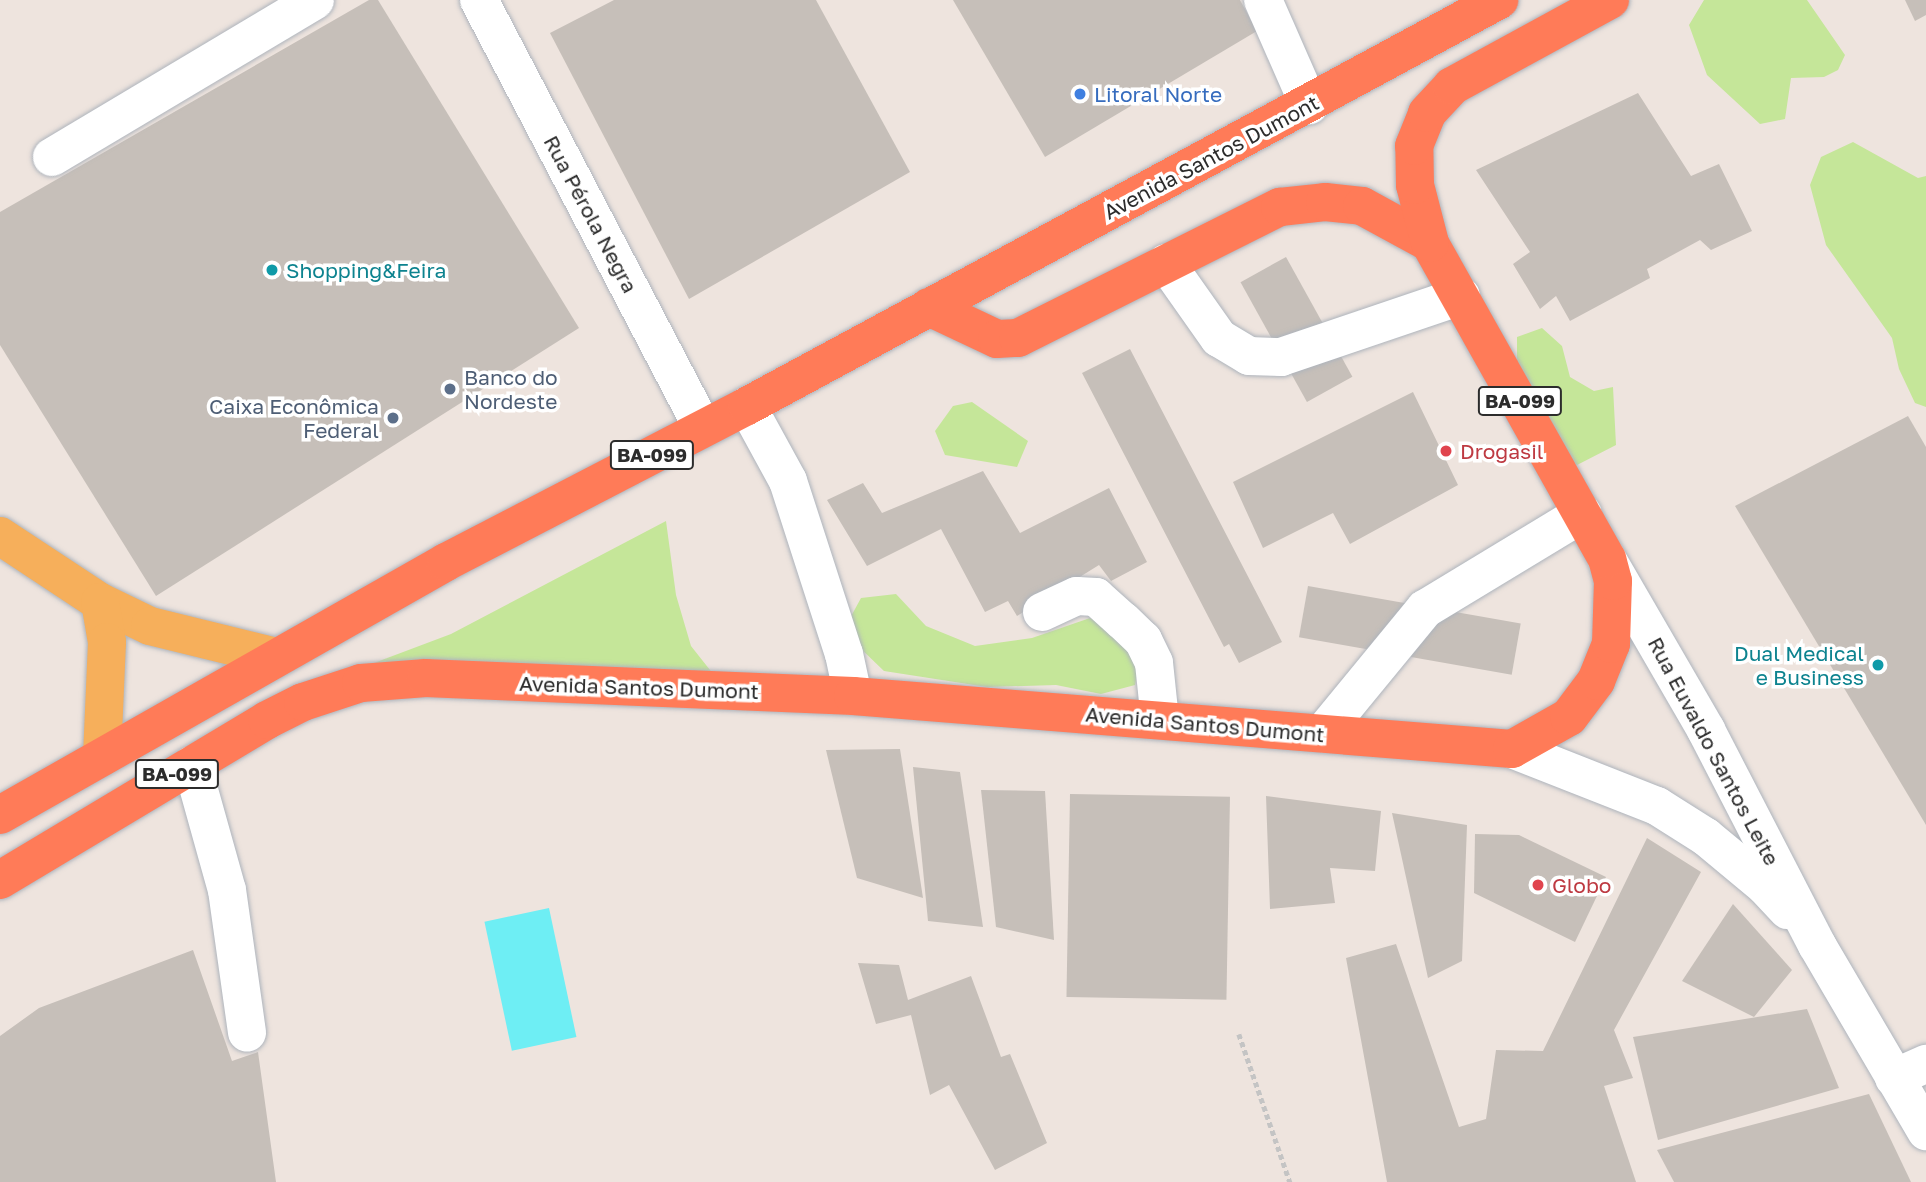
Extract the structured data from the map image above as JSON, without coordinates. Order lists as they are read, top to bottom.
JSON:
{
  "streets": {
    "highway": ["Avenida Santos Dumont", "BA-099"],
    "street": ["Rua Pérola Negra", "Rua Euvaldo Santos Leite"]
  },
  "crossings": [
    ["Avenida Santos Dumont", "Rua Pérola Negra"],
    ["Avenida Santos Dumont", "BA-099"],
    ["Avenida Santos Dumont", "Rua Euvaldo Santos Leite"],
    ["BA-099", "Rua Euvaldo Santos Leite"]
  ],
  "places": [
    "Litoral Norte",
    "Shopping&Feira",
    "Banco do Nordeste",
    "Caixa Econômica Federal",
    "Drogasil",
    "Dual Medical e Business",
    "Globo"
  ]
}
